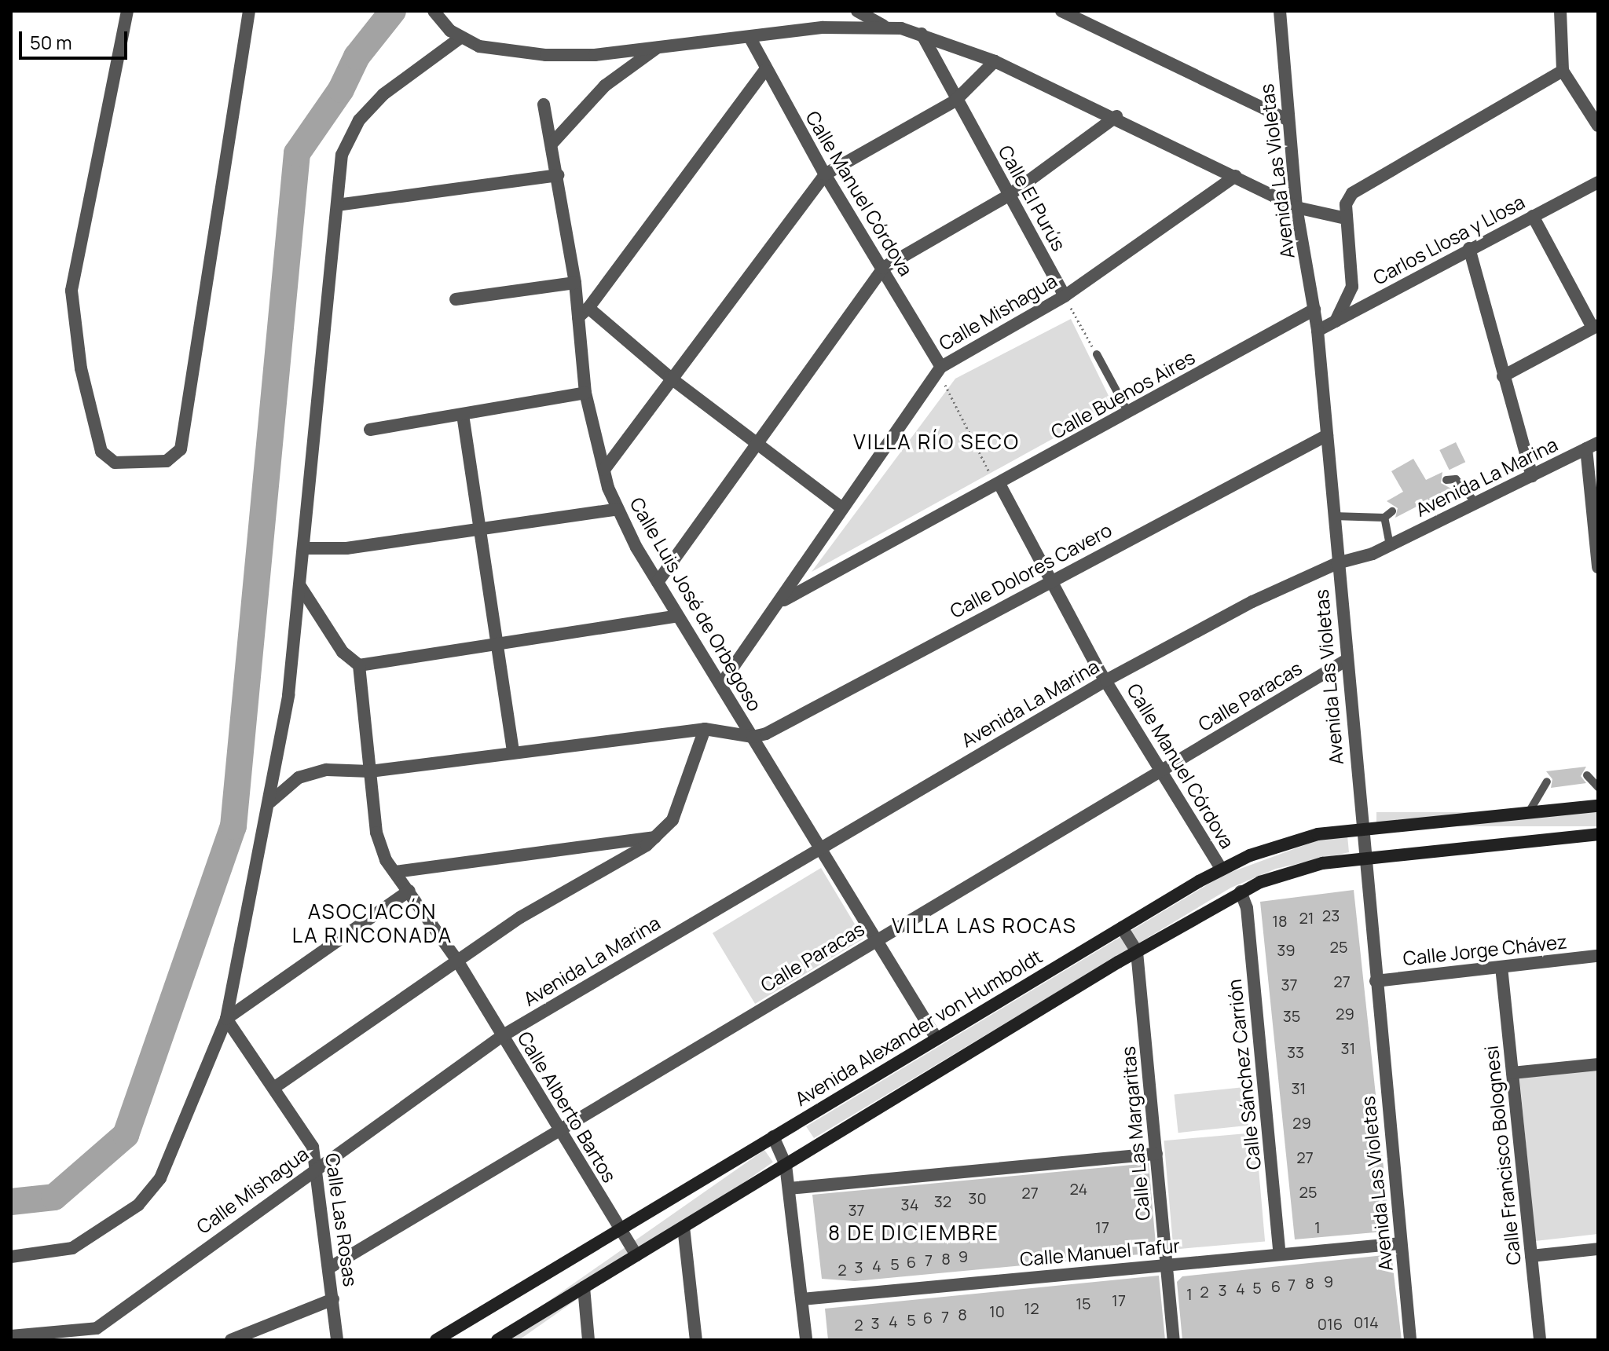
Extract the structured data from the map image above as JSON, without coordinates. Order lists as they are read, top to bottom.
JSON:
{
  "streets": {
    "main road": ["Avenida Alexander von Humboldt"],
    "street": [
      "Avenida Las Violetas",
      "Calle Manuel Córdova",
      "Calle El Purús",
      "Carlos Llosa y Llosa",
      "Calle Mishagua",
      "Calle Buenos Aires",
      "Avenida La Marina",
      "Calle Dolores Cavero",
      "Calle Luis José de Orbegoso",
      "Calle Paracas",
      "Calle Jorge Chávez",
      "Calle Sánchez Carrión",
      "Calle Alberto Bartos",
      "Calle Las Margaritas",
      "Calle Francisco Bolognesi",
      "Calle Las Rosas",
      "Calle Manuel Tafur"
    ]
  },
  "crossings": [
    ["Avenida Las Violetas", "Carlos Llosa y Llosa"],
    ["Avenida Las Violetas", "Calle Buenos Aires"],
    ["Avenida Las Violetas", "Avenida La Marina"],
    ["Avenida Las Violetas", "Calle Dolores Cavero"],
    ["Avenida Las Violetas", "Calle Paracas"],
    ["Avenida Las Violetas", "Calle Jorge Chávez"],
    ["Avenida Las Violetas", "Avenida Alexander von Humboldt"],
    ["Avenida Las Violetas", "Calle Manuel Tafur"],
    ["Calle Manuel Córdova", "Calle Mishagua"],
    ["Calle Manuel Córdova", "Calle Buenos Aires"],
    ["Calle Manuel Córdova", "Avenida La Marina"],
    ["Calle Manuel Córdova", "Calle Dolores Cavero"],
    ["Calle Manuel Córdova", "Calle Paracas"],
    ["Calle Manuel Córdova", "Avenida Alexander von Humboldt"],
    ["Calle El Purús", "Calle Mishagua"],
    ["Calle Mishagua", "Calle Buenos Aires"],
    ["Calle Mishagua", "Avenida La Marina"],
    ["Calle Mishagua", "Calle Luis José de Orbegoso"],
    ["Calle Mishagua", "Calle Alberto Bartos"],
    ["Calle Mishagua", "Calle Las Rosas"],
    ["Avenida La Marina", "Calle Luis José de Orbegoso"],
    ["Avenida La Marina", "Calle Alberto Bartos"],
    ["Calle Dolores Cavero", "Calle Luis José de Orbegoso"],
    ["Calle Luis José de Orbegoso", "Calle Paracas"],
    ["Calle Luis José de Orbegoso", "Avenida Alexander von Humboldt"],
    ["Calle Paracas", "Calle Alberto Bartos"],
    ["Calle Paracas", "Calle Las Rosas"],
    ["Calle Jorge Chávez", "Calle Francisco Bolognesi"],
    ["Avenida Alexander von Humboldt", "Calle Alberto Bartos"],
    ["Avenida Alexander von Humboldt", "Calle Las Margaritas"],
    ["Calle Sánchez Carrión", "Calle Manuel Tafur"],
    ["Calle Las Margaritas", "Calle Manuel Tafur"]
  ],
  "districts": [
    "VILLA RÍO SECO",
    "ASOCIACÓN LA RINCONADA",
    "VILLA LAS ROCAS",
    "8 DE DICIEMBRE"
  ],
  "house_numbers": [
    "23",
    "21",
    "18",
    "25",
    "39",
    "27",
    "37",
    "29",
    "35",
    "31",
    "33",
    "31",
    "29",
    "27",
    "24",
    "25",
    "27",
    "30",
    "32",
    "34",
    "37",
    "17",
    "1",
    "9",
    "8",
    "7",
    "6",
    "5",
    "4",
    "3",
    "2",
    "9",
    "8",
    "7",
    "6",
    "5",
    "4",
    "3",
    "2",
    "1",
    "17",
    "15",
    "12",
    "10",
    "8",
    "7",
    "6",
    "5",
    "4",
    "014",
    "3",
    "016",
    "2"
  ],
  "scale_bar": "50 m"
}
